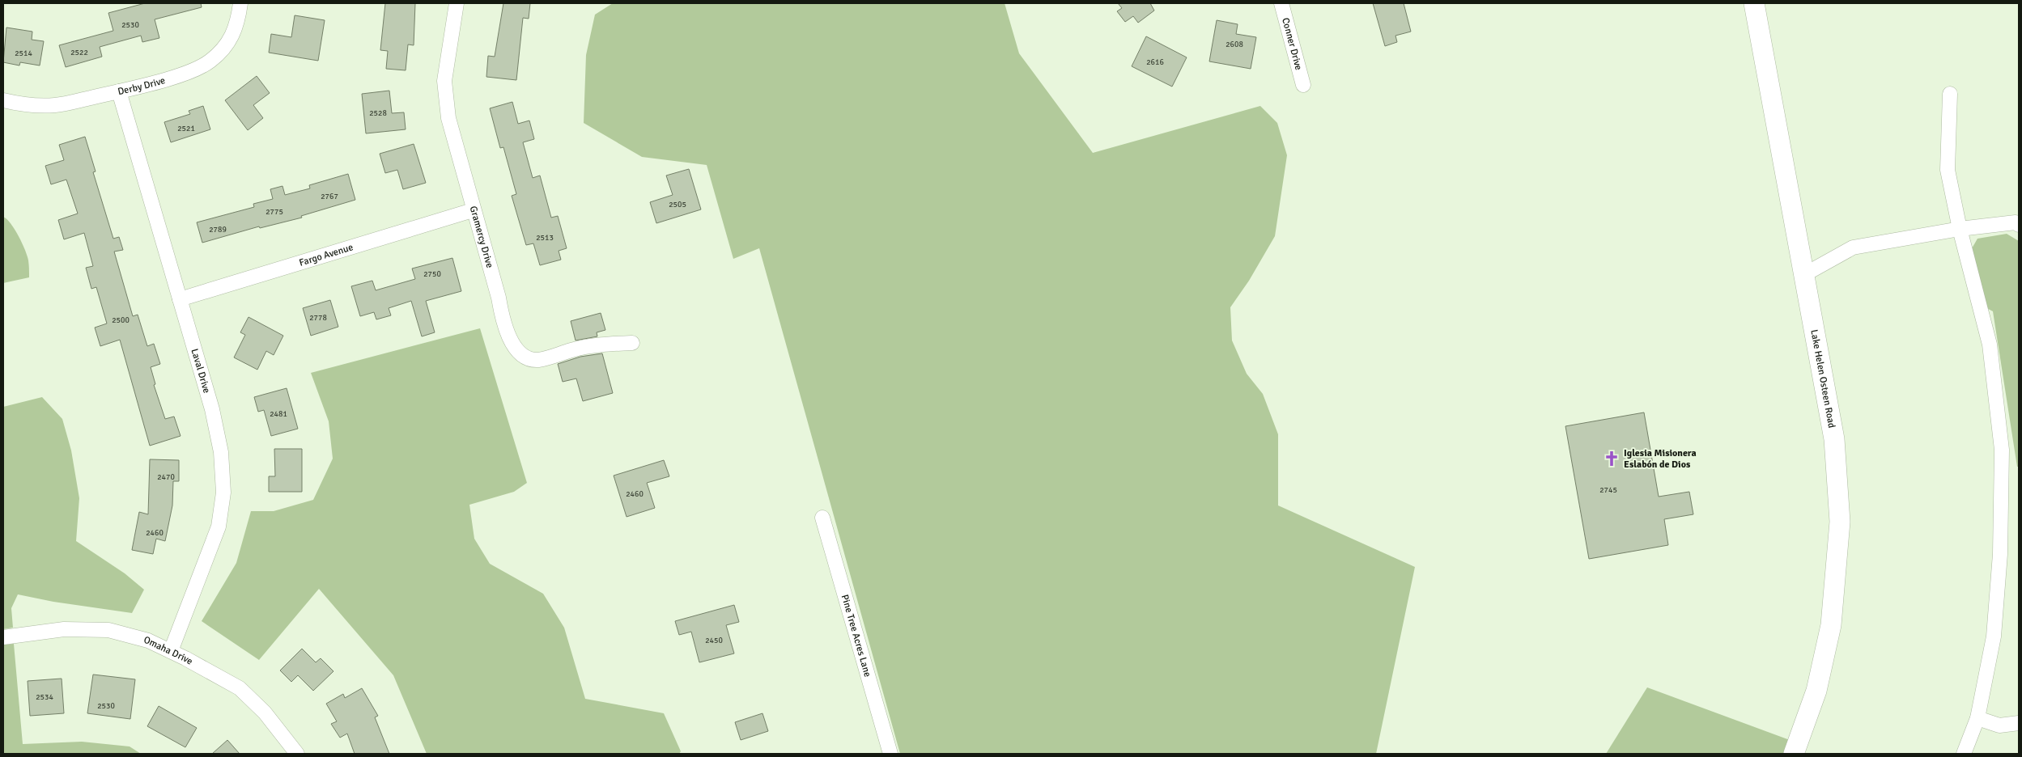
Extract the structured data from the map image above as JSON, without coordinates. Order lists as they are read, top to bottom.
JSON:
{
  "streets": {
    "street": [
      "Conner Drive",
      "Derby Drive",
      "Gramercy Drive",
      "Fargo Avenue",
      "Laval Drive",
      "Lake Helen Osteen Road",
      "Pine Tree Acres Lane",
      "Omaha Drive"
    ]
  },
  "crossings": [
    ["Derby Drive", "Laval Drive"],
    ["Gramercy Drive", "Fargo Avenue"],
    ["Fargo Avenue", "Laval Drive"],
    ["Laval Drive", "Omaha Drive"]
  ],
  "places": {
    "church": ["Iglesia Misionera Eslabón de Dios"]
  },
  "house_numbers": [
    "2530",
    "2608",
    "2522",
    "2514",
    "2616",
    "2528",
    "2521",
    "2767",
    "2505",
    "2775",
    "2789",
    "2513",
    "2750",
    "2778",
    "2500",
    "2481",
    "2470",
    "2745",
    "2460",
    "2460",
    "2450",
    "2534",
    "2530"
  ]
}
